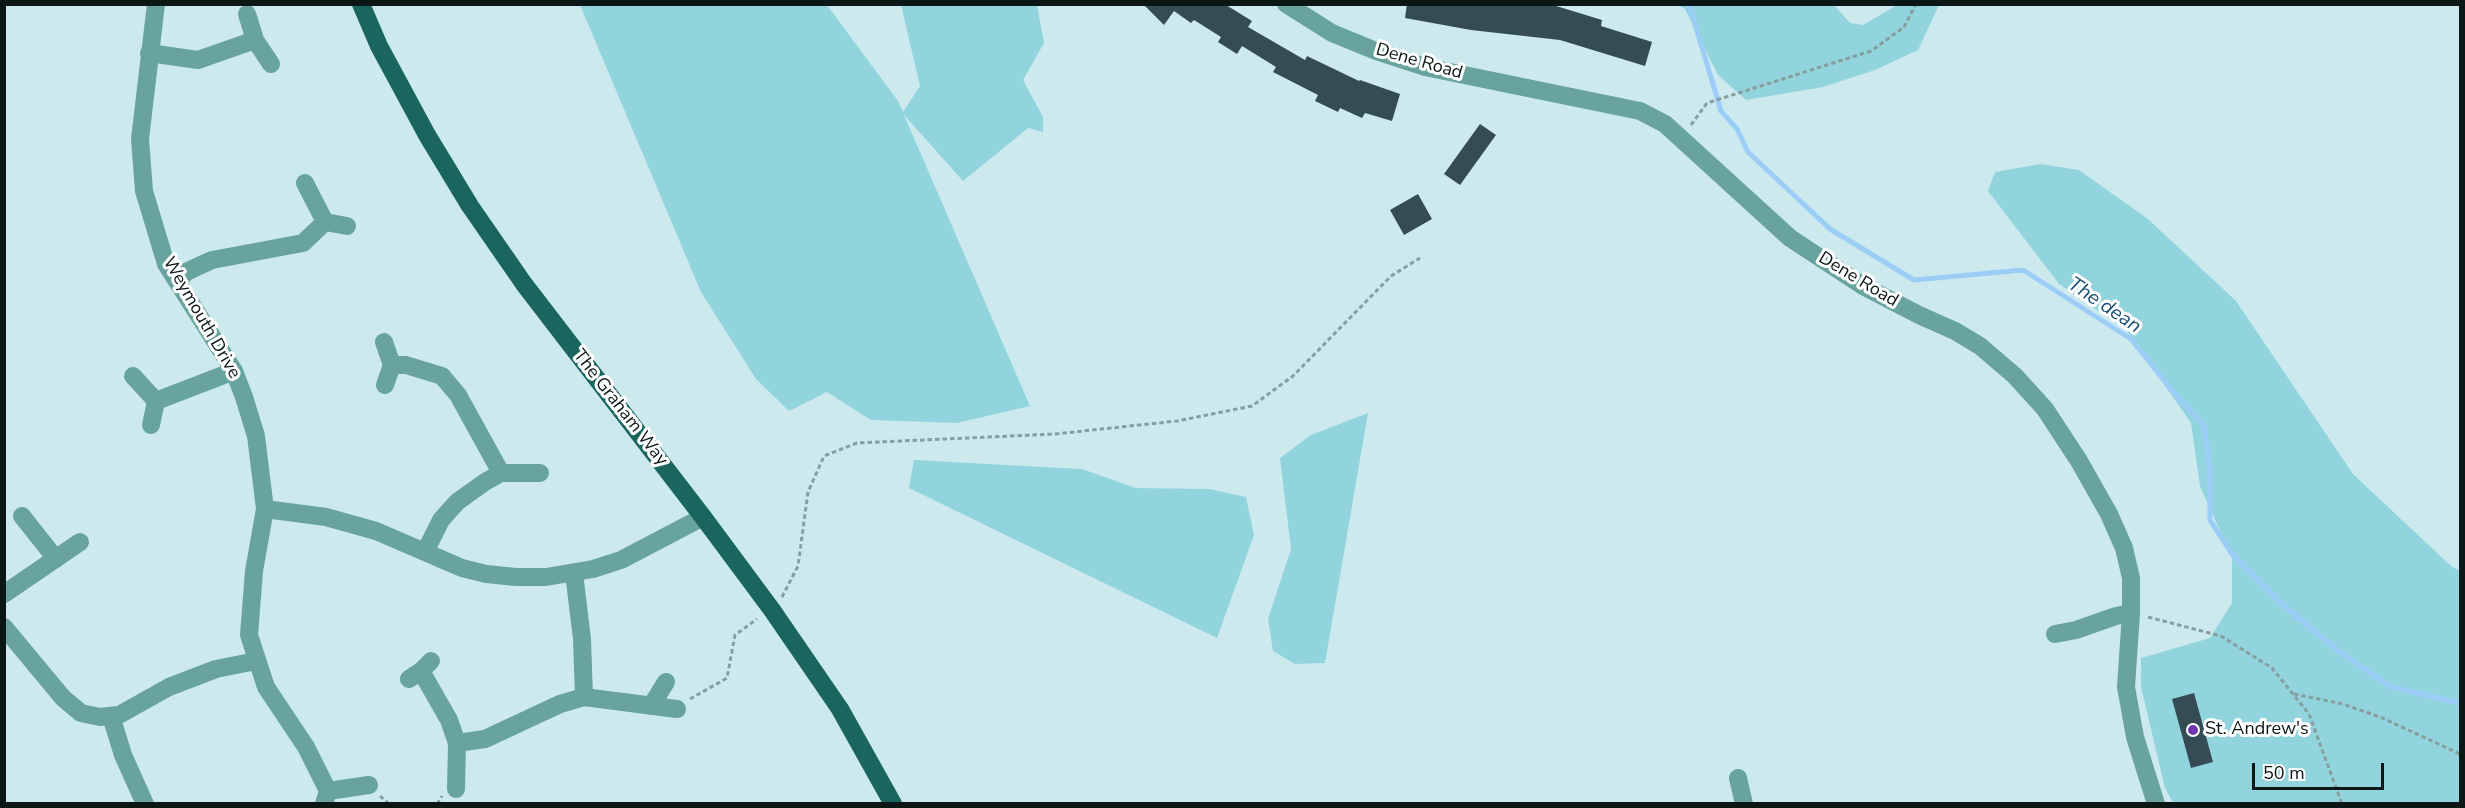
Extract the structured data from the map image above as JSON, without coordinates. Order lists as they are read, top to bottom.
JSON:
{
  "streets": {
    "main road": ["The Graham Way"],
    "street": ["Dene Road", "Weymouth Drive"]
  },
  "water": ["The dean"],
  "places": ["St. Andrew's"],
  "scale_bar": "50 m"
}
